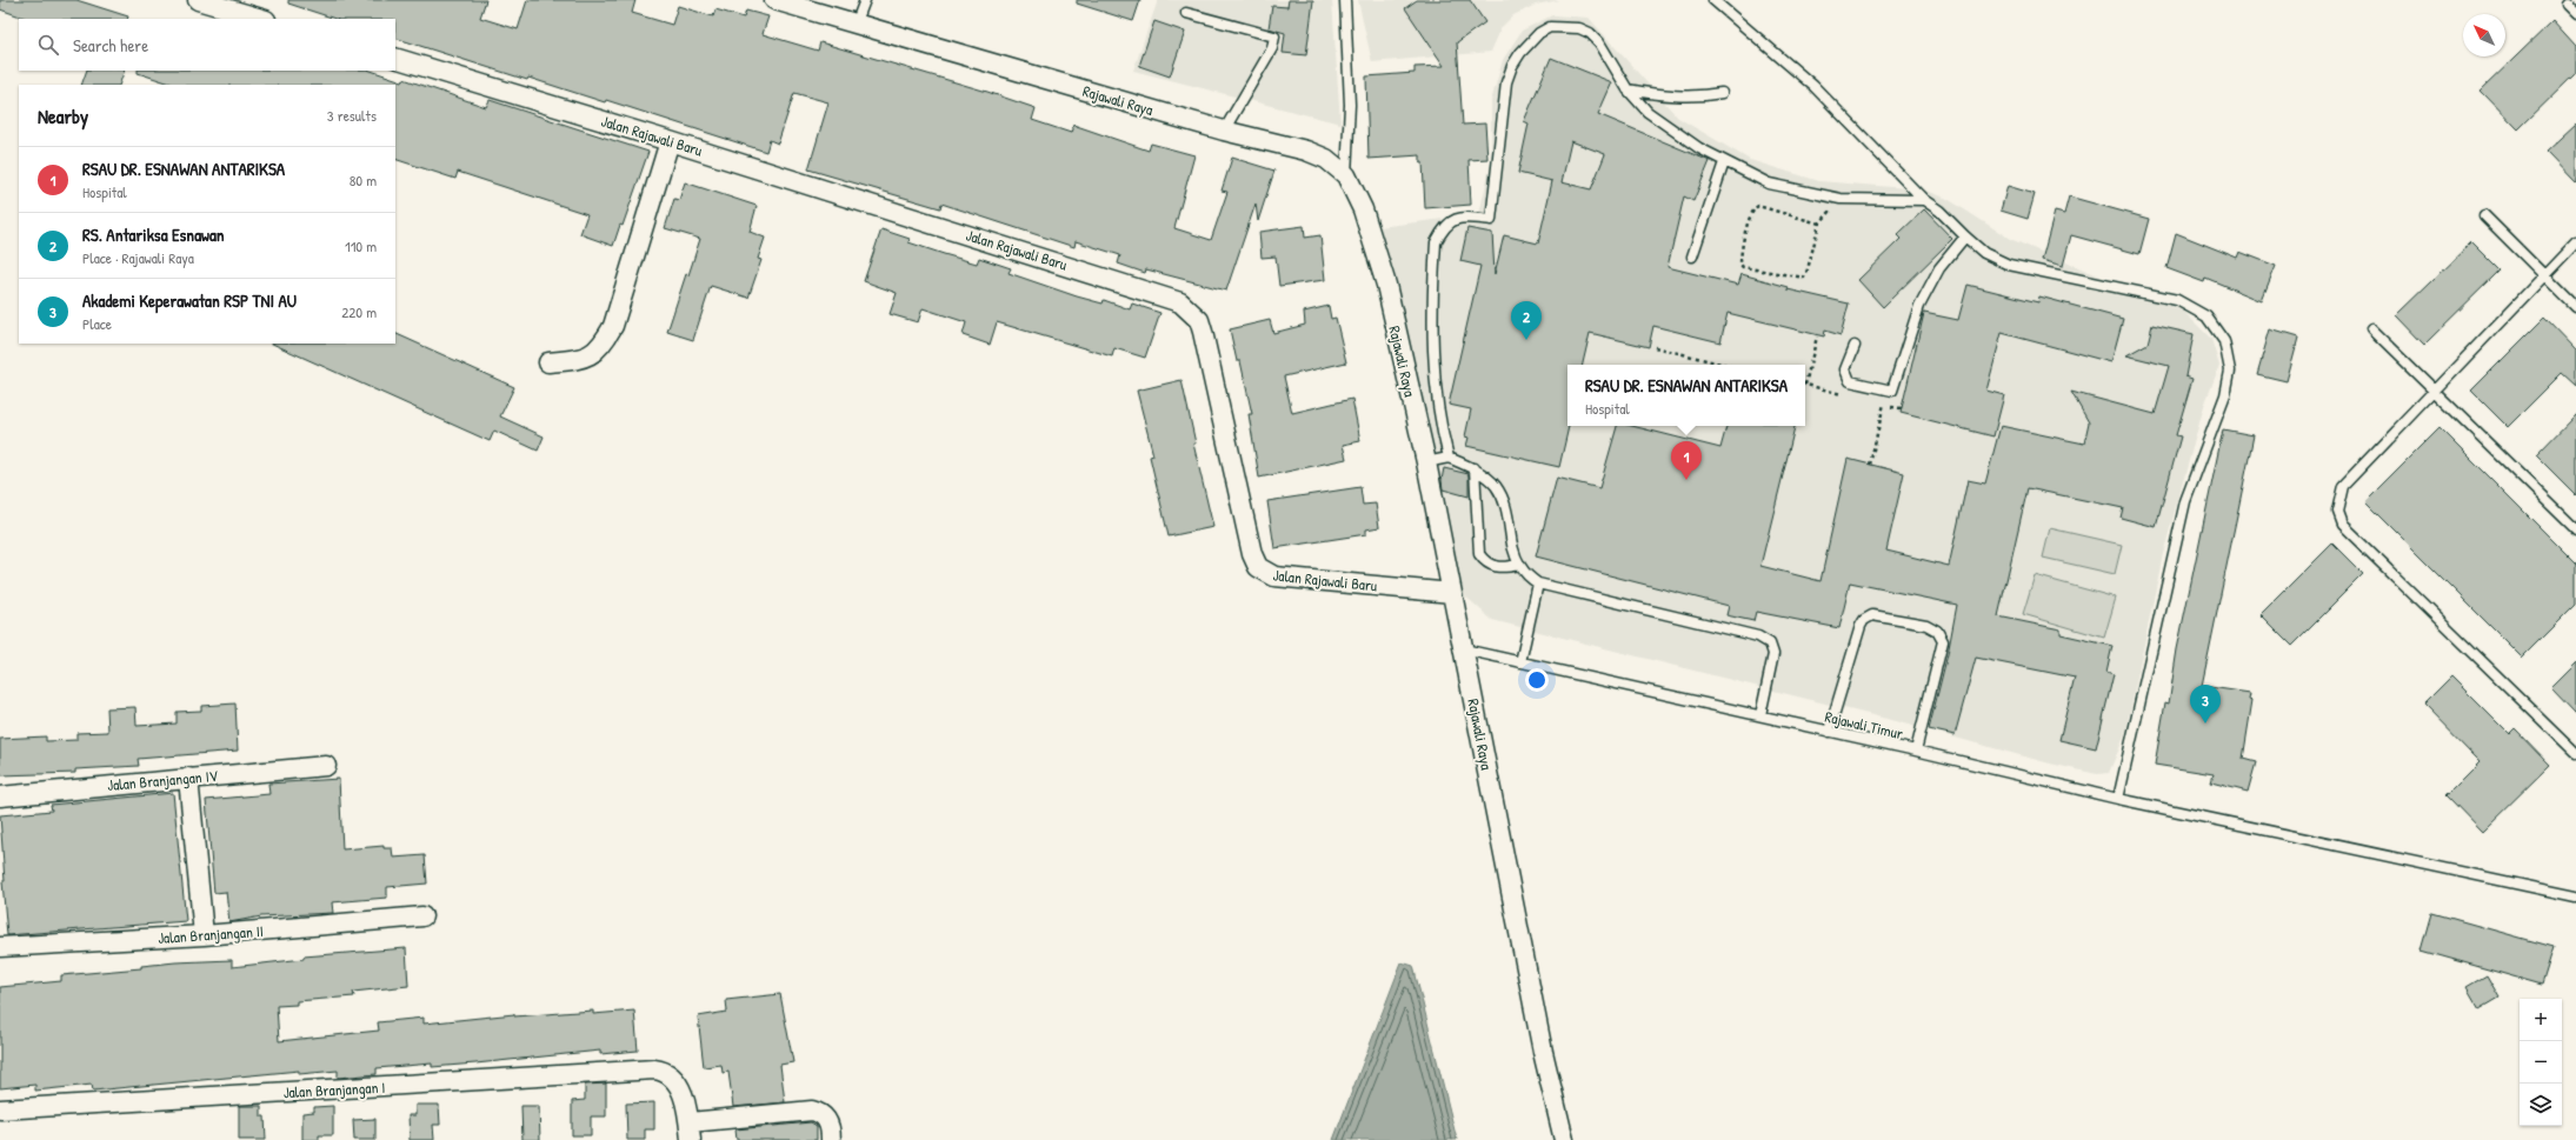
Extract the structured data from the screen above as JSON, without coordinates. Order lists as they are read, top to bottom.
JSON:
{
  "streets": {
    "street": [
      "Rajawali Raya",
      "Jalan Rajawali Baru",
      "Jalan Branjangan IV",
      "Jalan Branjangan II",
      "Jalan Branjangan I"
    ],
    "lane": ["Rajawali Timur"]
  },
  "crossings": [
    ["Rajawali Raya", "Jalan Rajawali Baru"],
    ["Rajawali Raya", "Rajawali Timur"]
  ],
  "north": "top left",
  "page": {
    "search": "Search here",
    "heading": ["Nearby", "3 results"],
    "list": [
      {
        "mark": "1",
        "name": "RSAU DR. ESNAWAN ANTARIKSA",
        "note": "Hospital",
        "value": "80 m"
      },
      {
        "mark": "2",
        "name": "RS. Antariksa Esnawan",
        "note": "Place · Rajawali Raya",
        "value": "110 m"
      },
      {
        "mark": "3",
        "name": "Akademi Keperawatan RSP TNI AU",
        "note": "Place",
        "value": "220 m"
      }
    ],
    "pins": ["2", "1", "3"],
    "popup": ["RSAU DR. ESNAWAN ANTARIKSA", "Hospital"],
    "map_buttons": ["+", "−"]
  }
}
